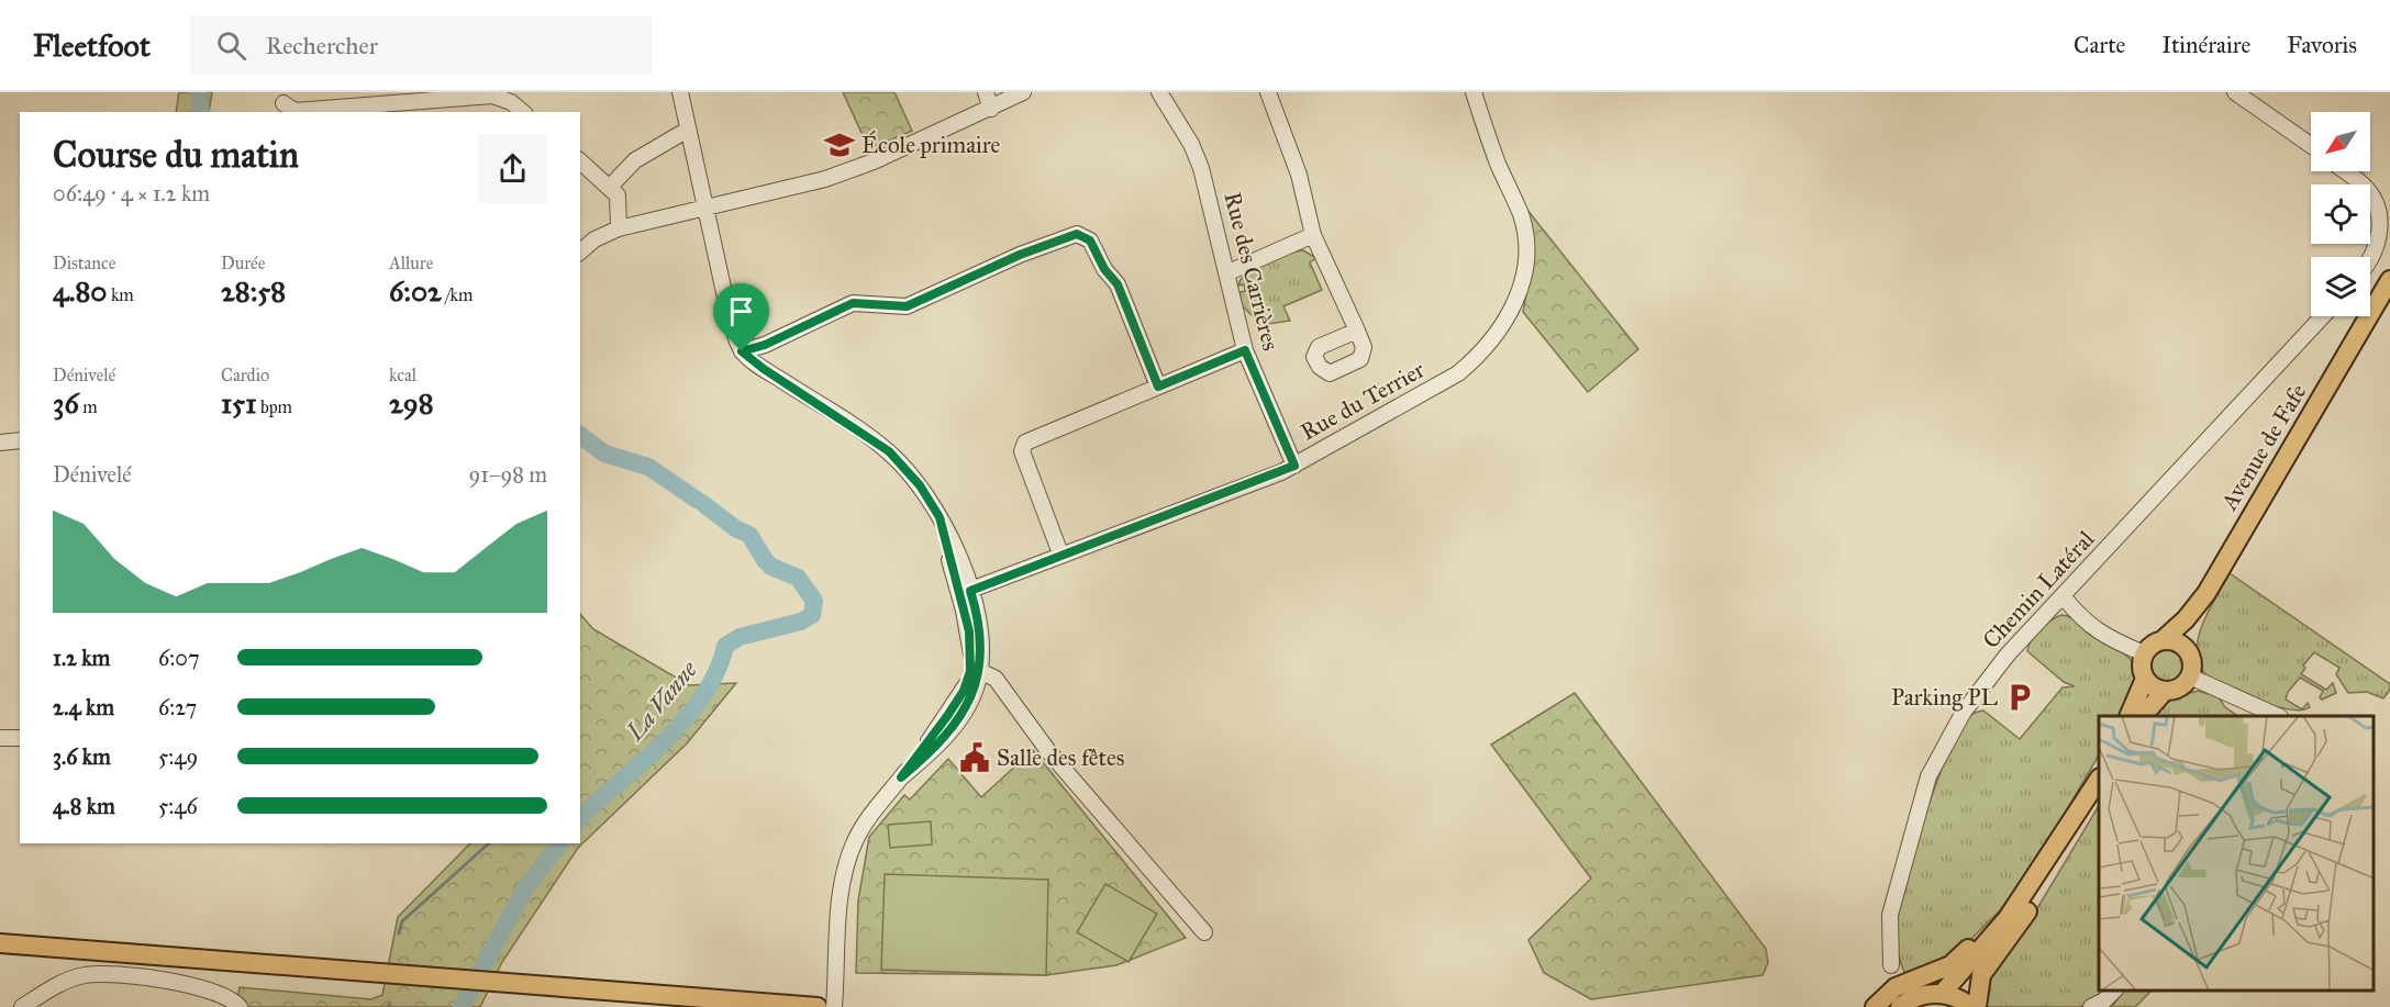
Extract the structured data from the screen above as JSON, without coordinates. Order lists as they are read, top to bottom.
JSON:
{
  "streets": {
    "main road": ["Avenue de Fafe"],
    "street": ["Rue des Carrières", "Rue du Terrier", "Chemin Latéral"]
  },
  "crossings": [
    ["Rue des Carrières", "Rue du Terrier"]
  ],
  "water": ["La Vanne"],
  "places": {
    "school or university": ["École primaire"],
    "parking": ["Parking PL"],
    "public building": ["Salle des fêtes"]
  },
  "north": "bottom left",
  "page": {
    "header": "Fleetfoot",
    "search": "Rechercher",
    "nav": ["Carte", "Itinéraire", "Favoris"],
    "heading": ["Course du matin", "06:49 · 4 × 1.2 km"],
    "stats": [
      ["Distance", "4.80 km"],
      ["Durée", "28:58"],
      ["Allure", "6:02 /km"],
      ["Dénivelé", "36 m"],
      ["Cardio", "151 bpm"],
      ["kcal", "298"]
    ],
    "chart": ["Dénivelé", "91–98 m"],
    "list": [
      {
        "name": "1.2 km",
        "note": "6:07"
      },
      {
        "name": "2.4 km",
        "note": "6:27"
      },
      {
        "name": "3.6 km",
        "note": "5:49"
      },
      {
        "name": "4.8 km",
        "note": "5:46"
      }
    ]
  }
}
